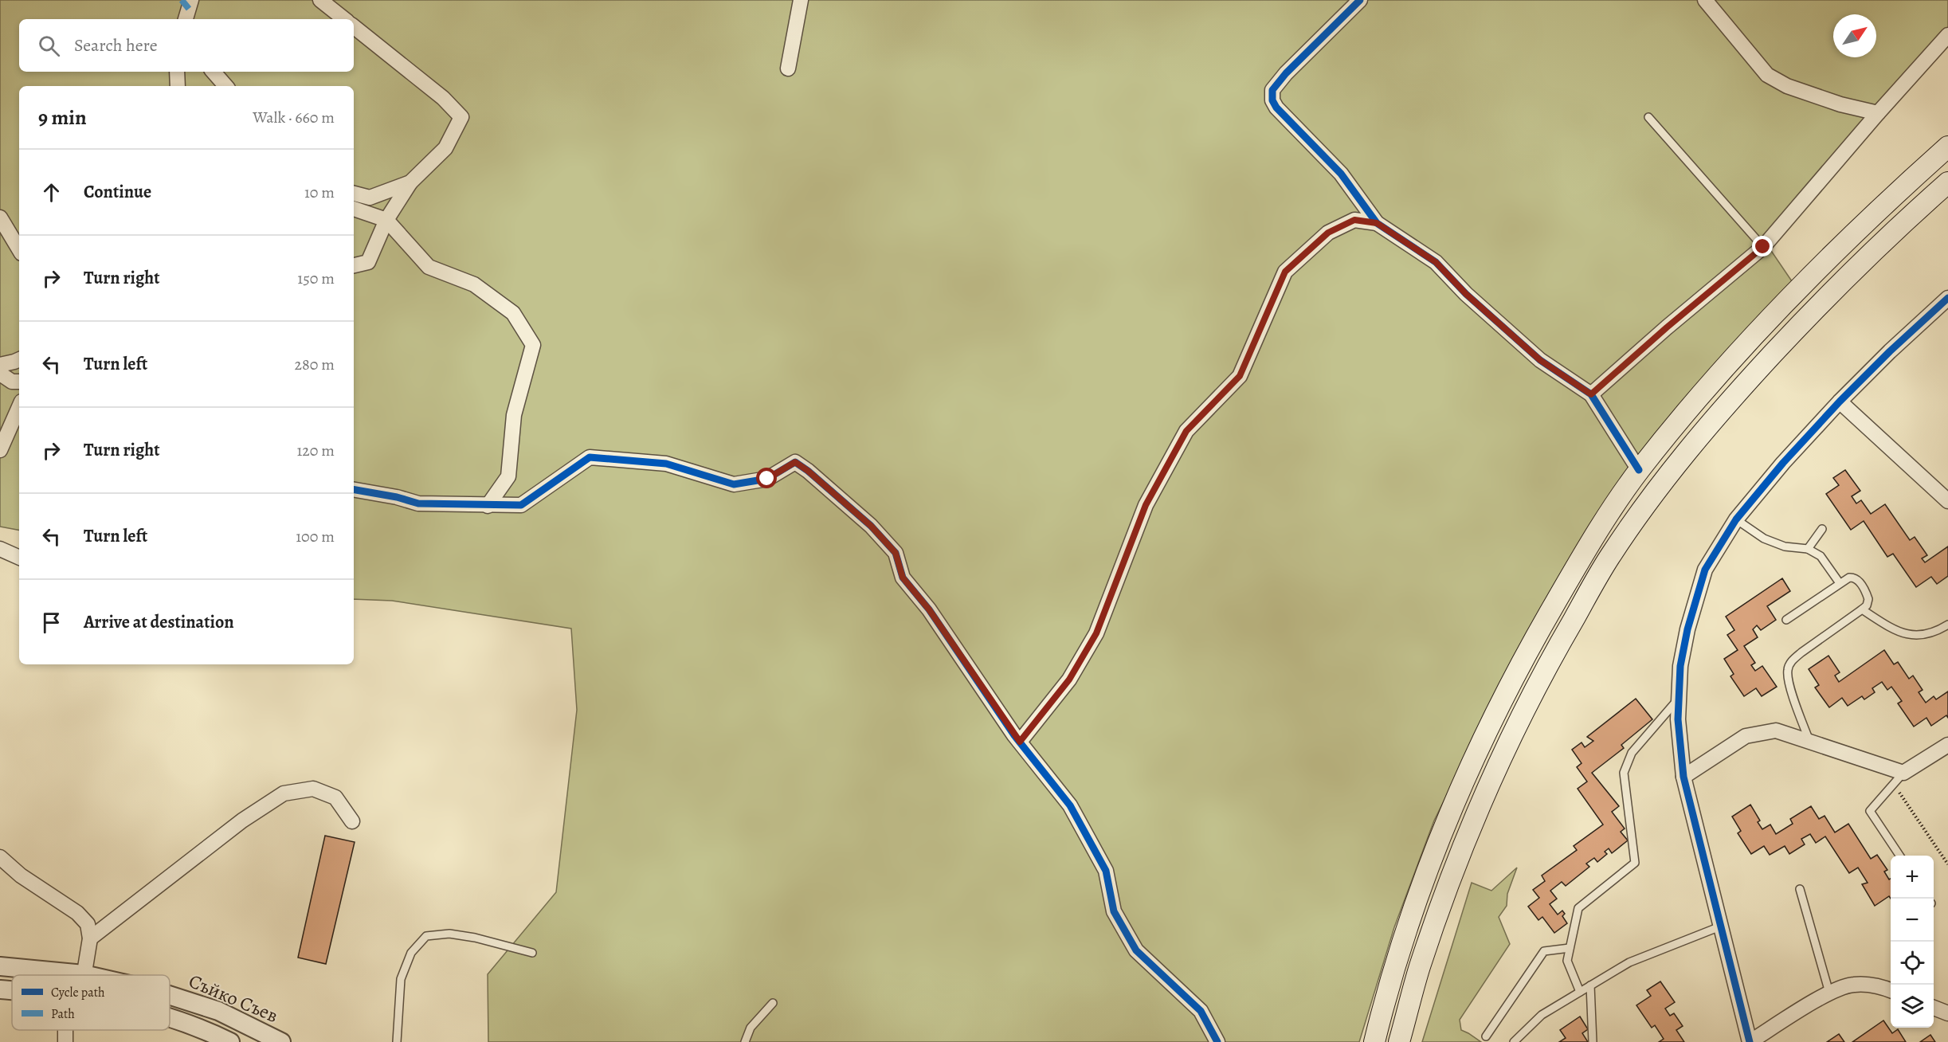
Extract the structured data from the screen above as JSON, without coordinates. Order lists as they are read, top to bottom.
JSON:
{
  "streets": {
    "street": ["Съйко Съев"]
  },
  "legend": ["Cycle path", "Path"],
  "north": "top right",
  "page": {
    "search": "Search here",
    "heading": ["9 min", "Walk · 660 m"],
    "list": [
      ["Continue", "10 m"],
      ["Turn right", "150 m"],
      ["Turn left", "280 m"],
      ["Turn right", "120 m"],
      ["Turn left", "100 m"],
      "Arrive at destination"
    ],
    "map_buttons": ["+", "−"]
  }
}
